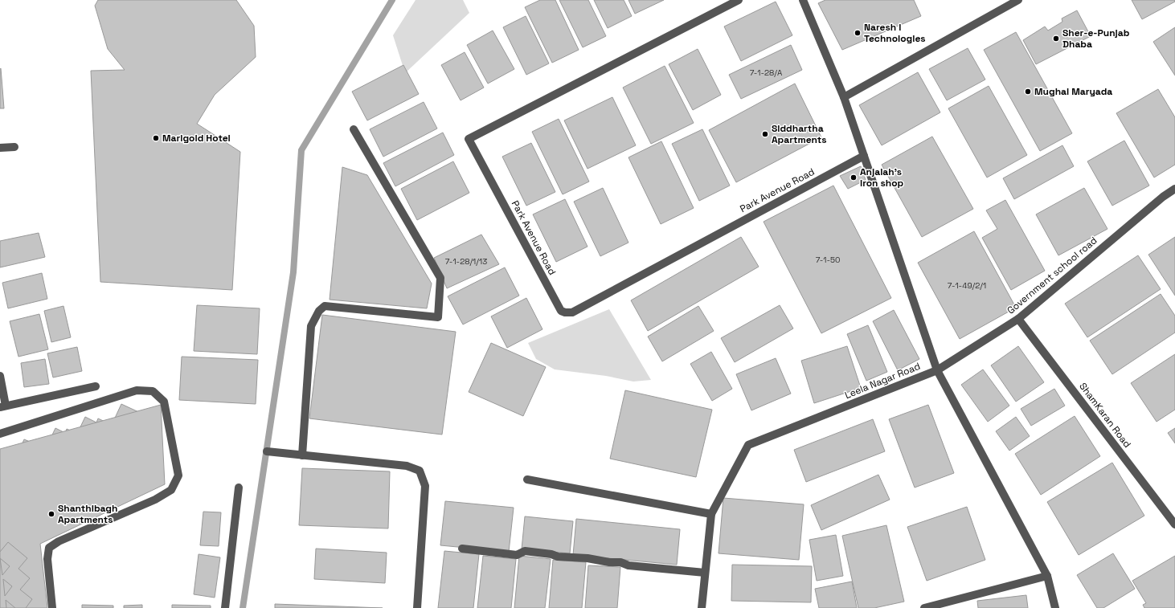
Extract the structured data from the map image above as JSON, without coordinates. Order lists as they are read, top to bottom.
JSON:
{
  "streets": {
    "street": [
      "Park Avenue Road",
      "Government school road",
      "Leela Nagar Road",
      "ShamKaran Road"
    ]
  },
  "crossings": [
    ["Government school road", "Leela Nagar Road"],
    ["Government school road", "ShamKaran Road"]
  ],
  "places": [
    "Naresh i Technologies",
    "Sher-e-Punjab Dhaba",
    "Mughal Maryada",
    "Siddhartha Apartments",
    "Marigold Hotel",
    "Anjaiah's iron shop",
    "Shanthibagh Apartments"
  ],
  "house_numbers": [
    "7-1-28/A",
    "7-1-50",
    "7-1-28/1/13",
    "7-1-49/2/1"
  ]
}
